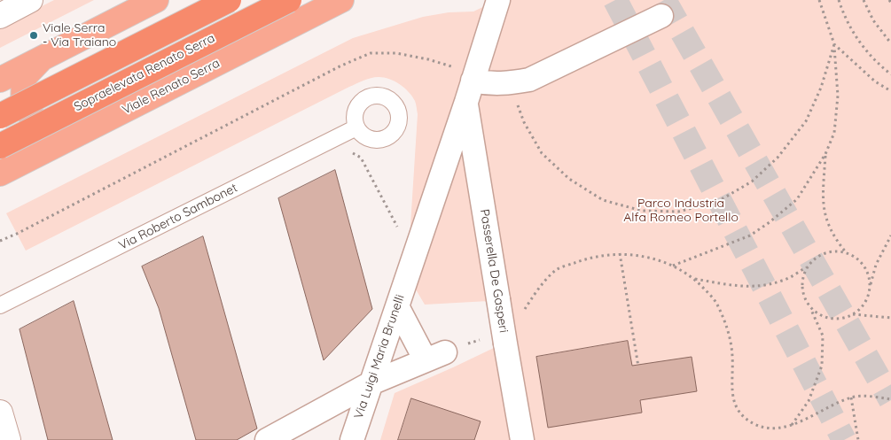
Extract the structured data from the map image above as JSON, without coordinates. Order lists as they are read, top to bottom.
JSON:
{
  "streets": {
    "highway": ["Sopraelevata Renato Serra"],
    "main road": ["Viale Renato Serra"],
    "street": ["Passerella De Gasperi", "Via Luigi Maria Brunelli"],
    "lane": ["Via Roberto Sambonet"]
  },
  "crossings": [
    ["Passerella De Gasperi", "Via Luigi Maria Brunelli"]
  ],
  "parks": ["Parco Industria Alfa Romeo Portello"],
  "places": ["Viale Serra - Via Traiano"]
}
